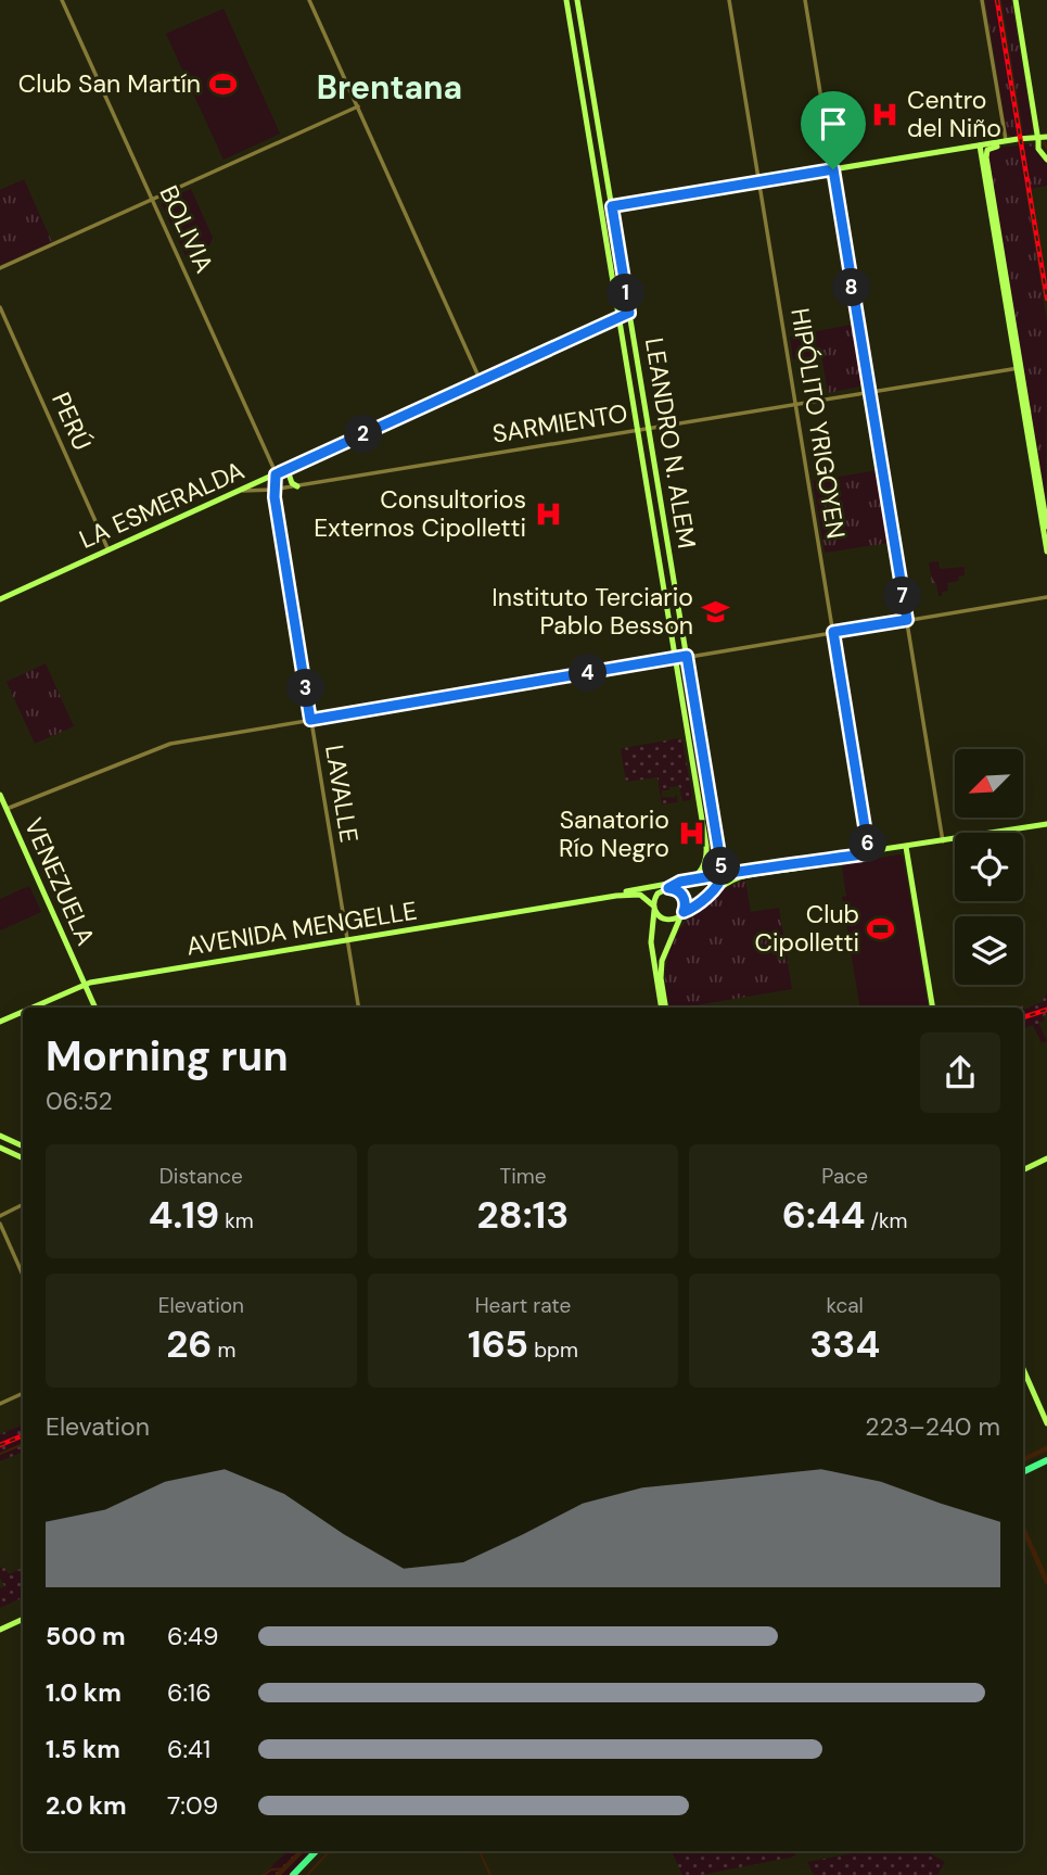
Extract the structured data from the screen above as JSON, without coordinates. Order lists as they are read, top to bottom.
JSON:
{
  "streets": {
    "main road": [
      "LEANDRO N. ALEM",
      "LA ESMERALDA",
      "VENEZUELA",
      "AVENIDA MENGELLE"
    ],
    "street": [
      "BOLIVIA",
      "PERÚ",
      "SARMIENTO",
      "HIPÓLITO YRIGOYEN",
      "LAVALLE"
    ]
  },
  "crossings": [
    ["BOLIVIA", "LA ESMERALDA"],
    ["BOLIVIA", "LAVALLE"],
    ["PERÚ", "LA ESMERALDA"],
    ["SARMIENTO", "HIPÓLITO YRIGOYEN"],
    ["SARMIENTO", "LEANDRO N. ALEM"],
    ["SARMIENTO", "LA ESMERALDA"],
    ["SARMIENTO", "LAVALLE"],
    ["HIPÓLITO YRIGOYEN", "AVENIDA MENGELLE"],
    ["LEANDRO N. ALEM", "LA ESMERALDA"],
    ["LEANDRO N. ALEM", "AVENIDA MENGELLE"],
    ["LA ESMERALDA", "LAVALLE"],
    ["LAVALLE", "AVENIDA MENGELLE"],
    ["VENEZUELA", "AVENIDA MENGELLE"]
  ],
  "districts": ["Brentana"],
  "places": {
    "sports": ["Club San Martín", "Club Cipolletti"],
    "hospital": ["Centro del Niño", "Consultorios Externos Cipolletti", "Sanatorio Río Negro"],
    "school or university": ["Instituto Terciario Pablo Besson"]
  },
  "north": "bottom left",
  "page": {
    "pins": [
      "8",
      "1",
      "2",
      "7",
      "4",
      "3",
      "6",
      "5"
    ],
    "heading": ["Morning run", "06:52"],
    "stats": [
      ["Distance", "4.19 km"],
      ["Time", "28:13"],
      ["Pace", "6:44 /km"],
      ["Elevation", "26 m"],
      ["Heart rate", "165 bpm"],
      ["kcal", "334"]
    ],
    "chart": ["Elevation", "223–240 m"],
    "list": [
      {
        "name": "500 m",
        "note": "6:49"
      },
      {
        "name": "1.0 km",
        "note": "6:16"
      },
      {
        "name": "1.5 km",
        "note": "6:41"
      },
      {
        "name": "2.0 km",
        "note": "7:09"
      }
    ]
  }
}
